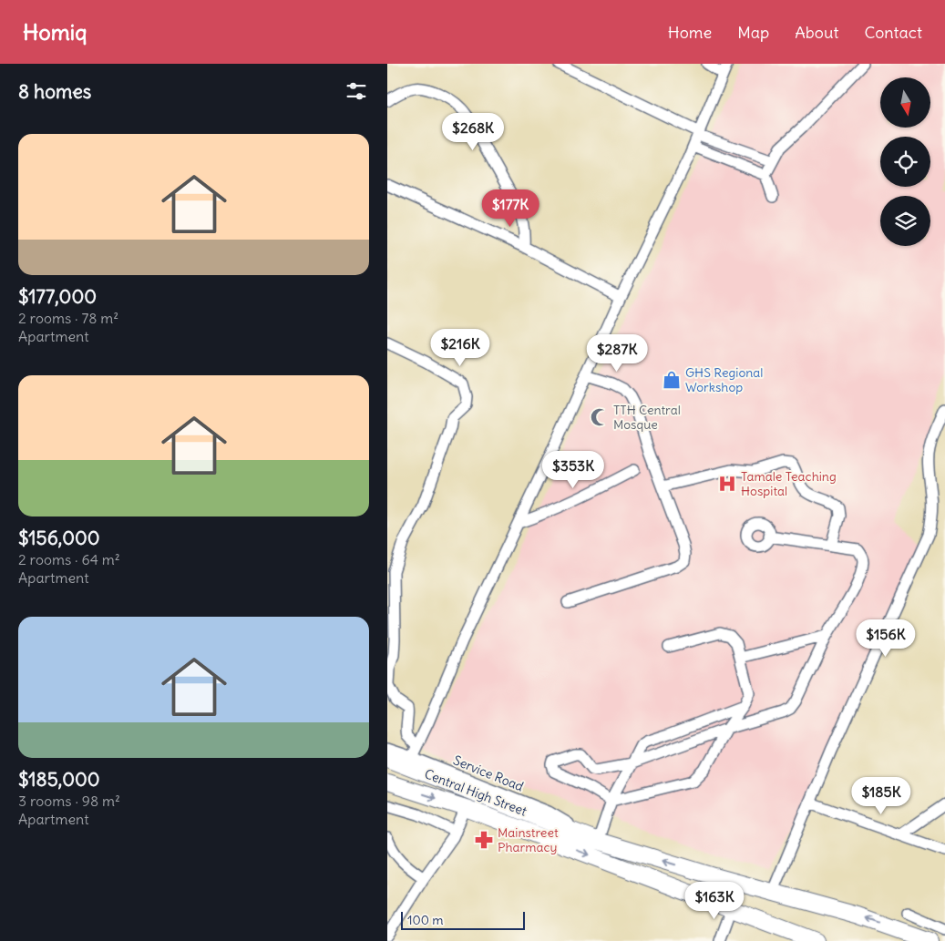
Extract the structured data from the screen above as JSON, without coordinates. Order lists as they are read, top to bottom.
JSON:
{
  "streets": {
    "highway": ["Central High Street"]
  },
  "places": {
    "shop": ["GHS Regional Workshop"],
    "mosque": ["TTH Central Mosque"],
    "hospital": ["Tamale Teaching Hospital"],
    "pharmacy": ["Mainstreet Pharmacy"]
  },
  "scale_bar": "100 m",
  "north": "bottom",
  "page": {
    "header": "Homiq",
    "nav": [
      "Home",
      "Map",
      "About",
      "Contact"
    ],
    "heading": "8 homes",
    "price": [
      "$268K",
      "$177K",
      "$216K",
      "$287K",
      "$353K",
      "$156K",
      "$185K",
      "$163K"
    ],
    "list": [
      {
        "name": "$177,000",
        "note": "2 rooms · 78 m² · Apartment"
      },
      {
        "name": "$156,000",
        "note": "2 rooms · 64 m² · Apartment"
      },
      {
        "name": "$185,000",
        "note": "3 rooms · 98 m² · Apartment"
      }
    ],
    "scale": "100 m"
  }
}
